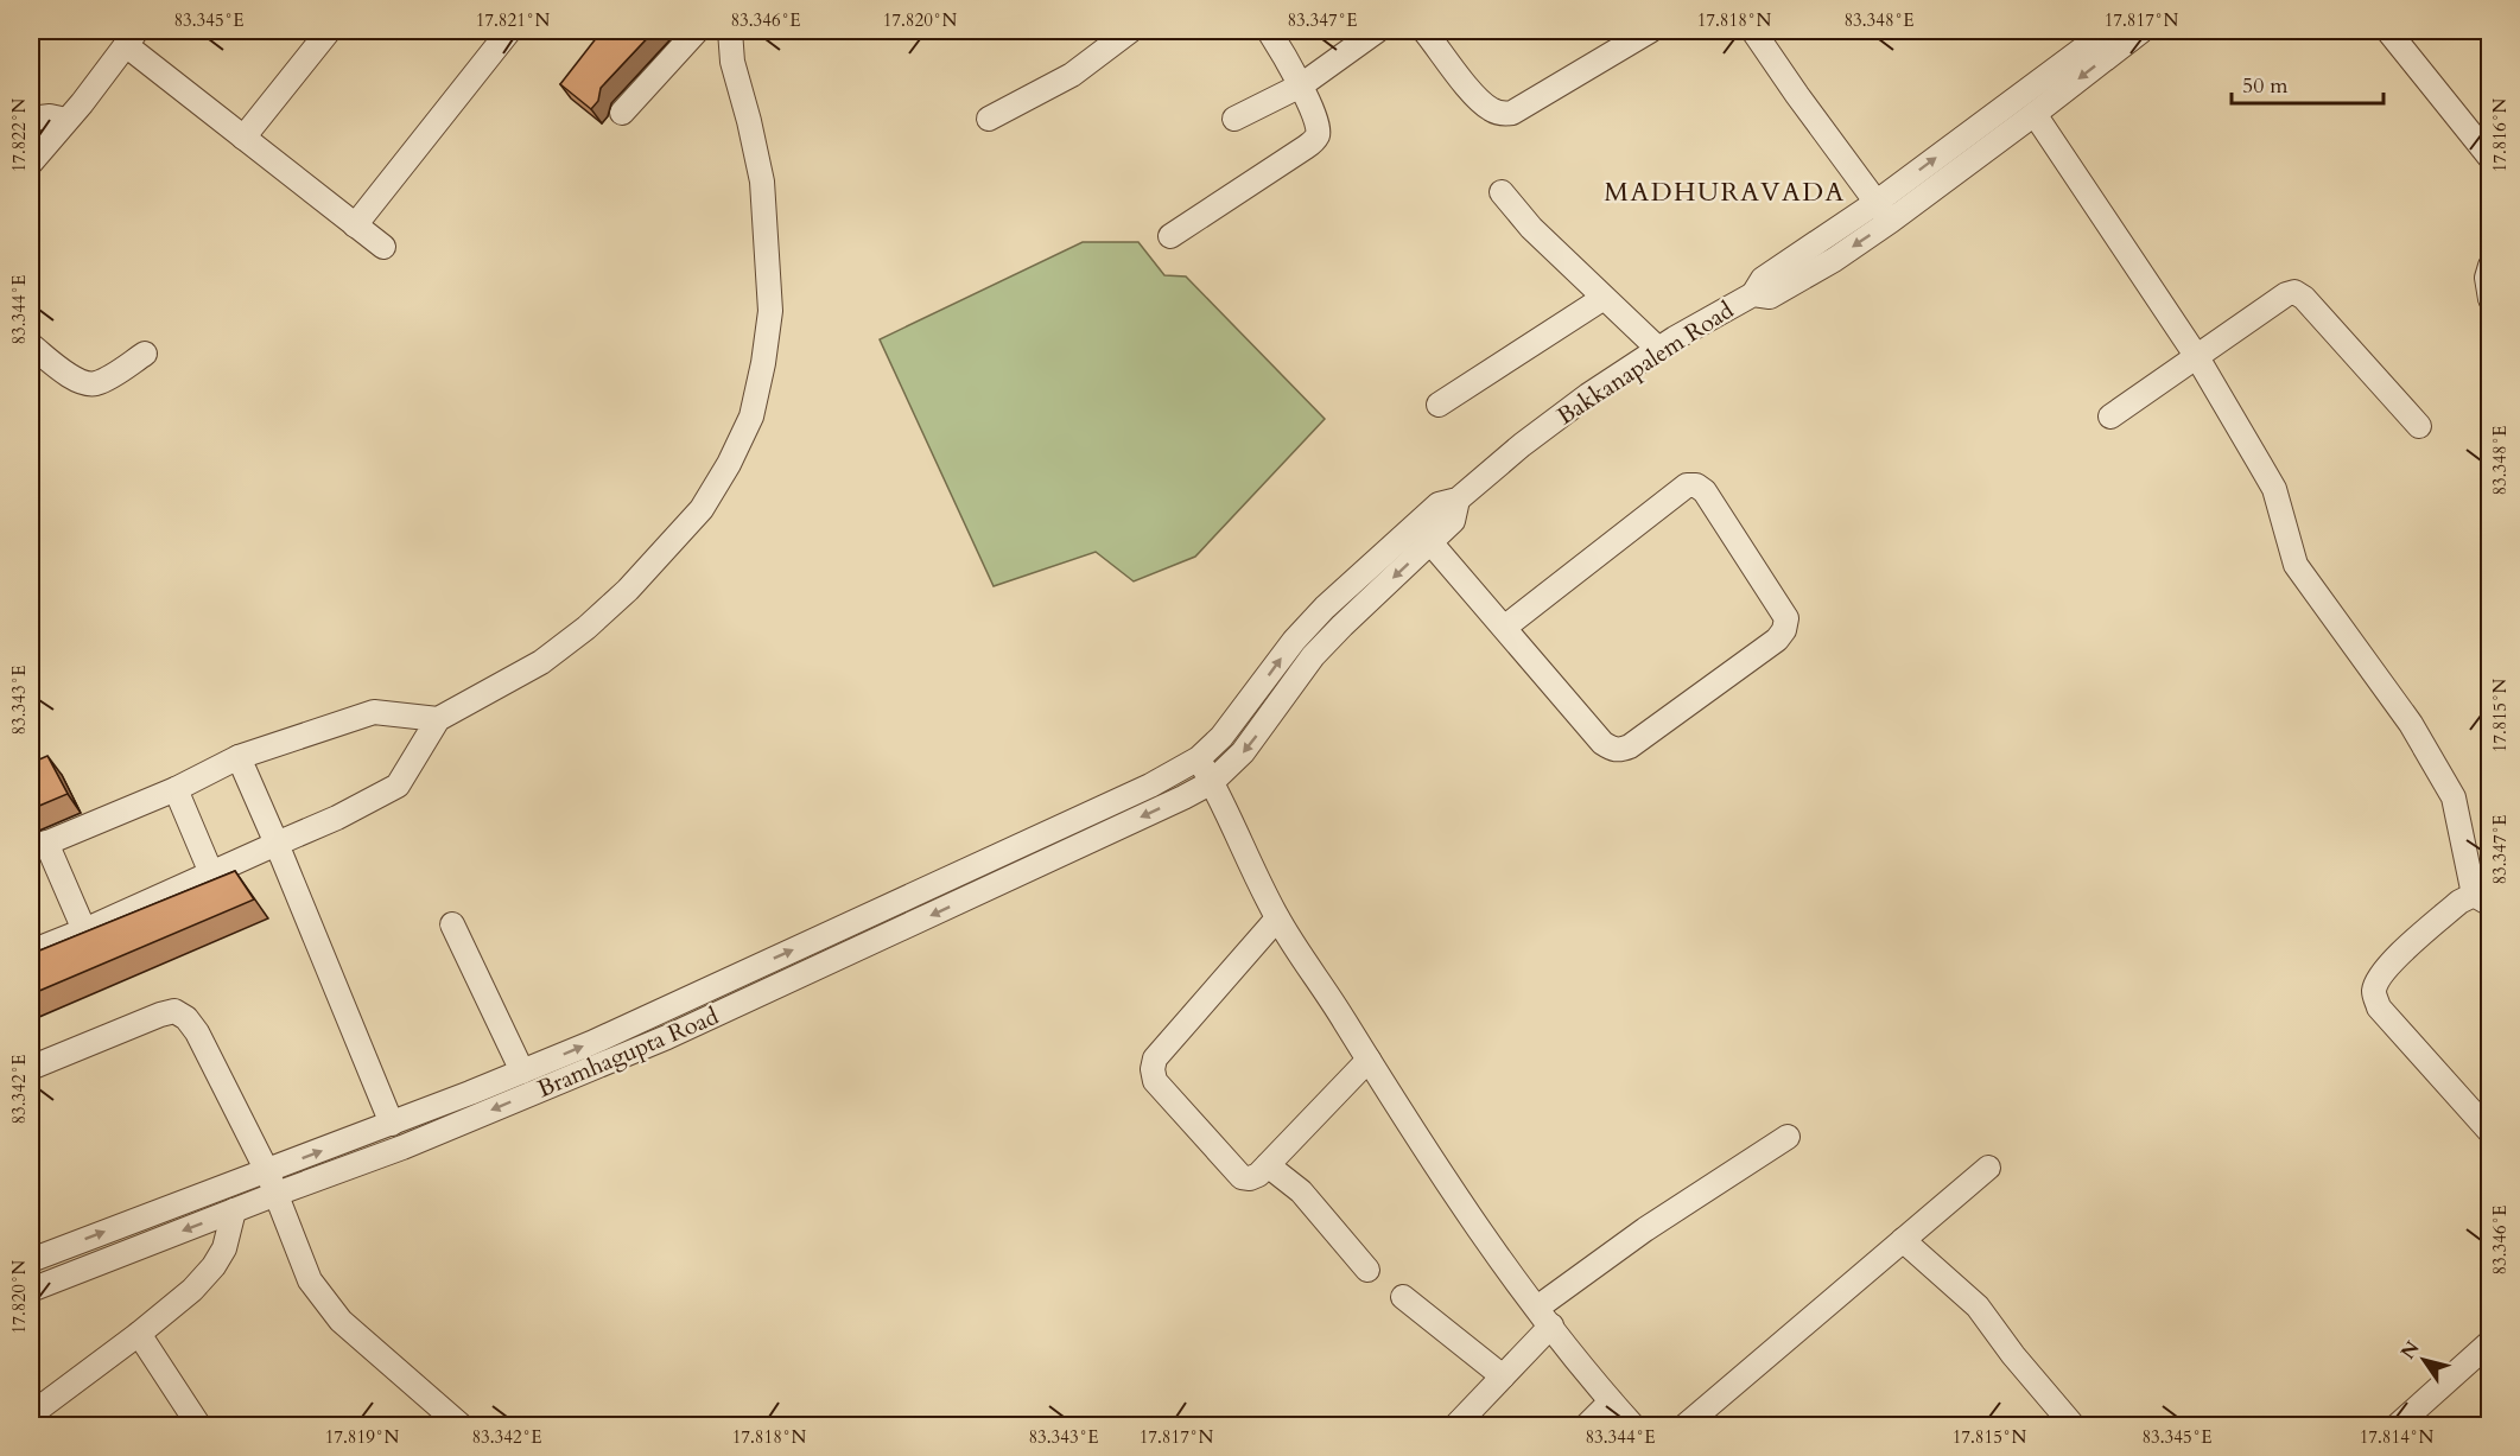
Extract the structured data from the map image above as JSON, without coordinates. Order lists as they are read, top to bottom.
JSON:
{
  "streets": {
    "street": ["Bakkanapalem Road", "Bramhagupta Road"]
  },
  "crossings": [
    ["Bakkanapalem Road", "Bramhagupta Road"]
  ],
  "districts": ["MADHURAVADA"],
  "scale_bar": "50 m",
  "north": "top left",
  "coordinates": [
    "83.345°E",
    "17.821°N",
    "83.346°E",
    "17.820°N",
    "83.347°E",
    "17.818°N",
    "83.348°E",
    "17.817°N",
    "17.816°N",
    "17.822°N",
    "83.344°E",
    "83.343°E",
    "17.815°N",
    "83.342°E",
    "17.819°N",
    "17.814°N"
  ]
}
